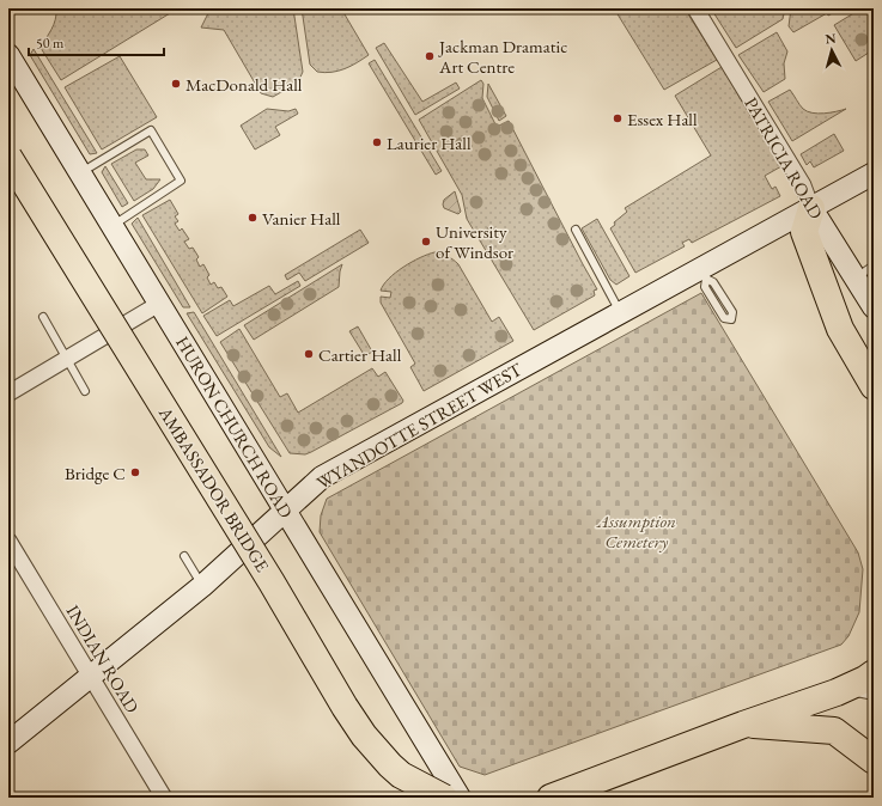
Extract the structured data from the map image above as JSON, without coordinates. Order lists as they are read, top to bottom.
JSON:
{
  "streets": {
    "highway": ["AMBASSADOR BRIDGE"],
    "main road": ["PATRICIA ROAD", "WYANDOTTE STREET WEST", "HURON CHURCH ROAD"],
    "street": ["INDIAN ROAD"]
  },
  "crossings": [
    ["PATRICIA ROAD", "WYANDOTTE STREET WEST"],
    ["WYANDOTTE STREET WEST", "HURON CHURCH ROAD"],
    ["WYANDOTTE STREET WEST", "INDIAN ROAD"]
  ],
  "parks": ["Assumption Cemetery"],
  "places": [
    "Jackman Dramatic Art Centre",
    "MacDonald Hall",
    "Essex Hall",
    "Laurier Hall",
    "Vanier Hall",
    "University of Windsor",
    "Cartier Hall",
    "Bridge C"
  ],
  "scale_bar": "50 m",
  "north": "top"
}
